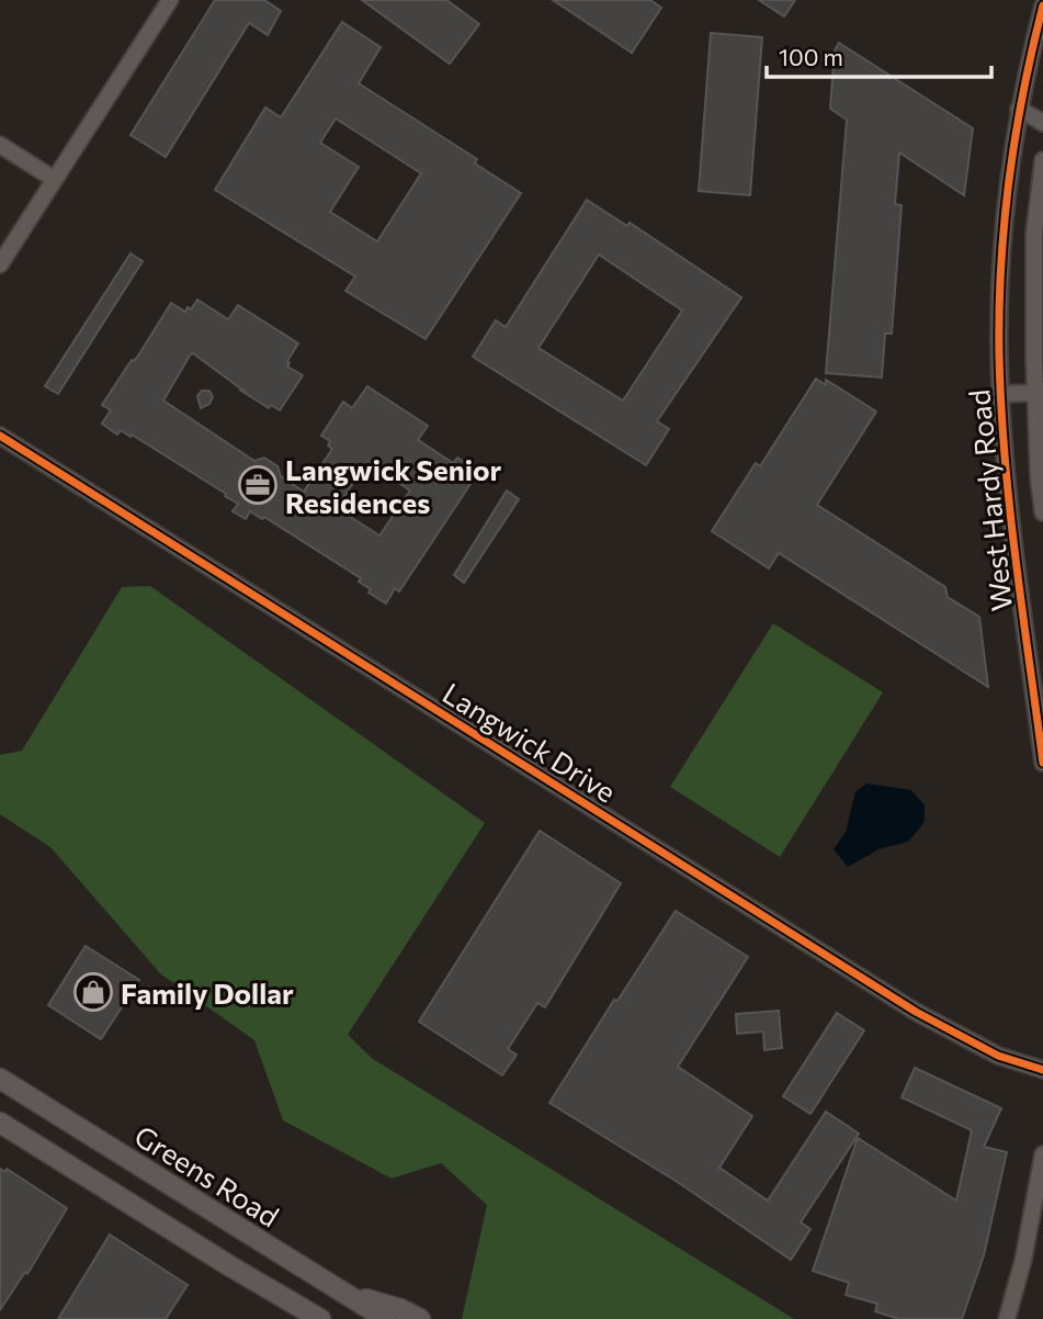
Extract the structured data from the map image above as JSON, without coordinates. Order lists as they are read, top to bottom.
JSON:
{
  "streets": {
    "main road": ["Greens Road"],
    "street": ["West Hardy Road", "Langwick Drive"]
  },
  "places": {
    "office": ["Langwick Senior Residences"],
    "shop": ["Family Dollar"]
  },
  "scale_bar": "100 m"
}
